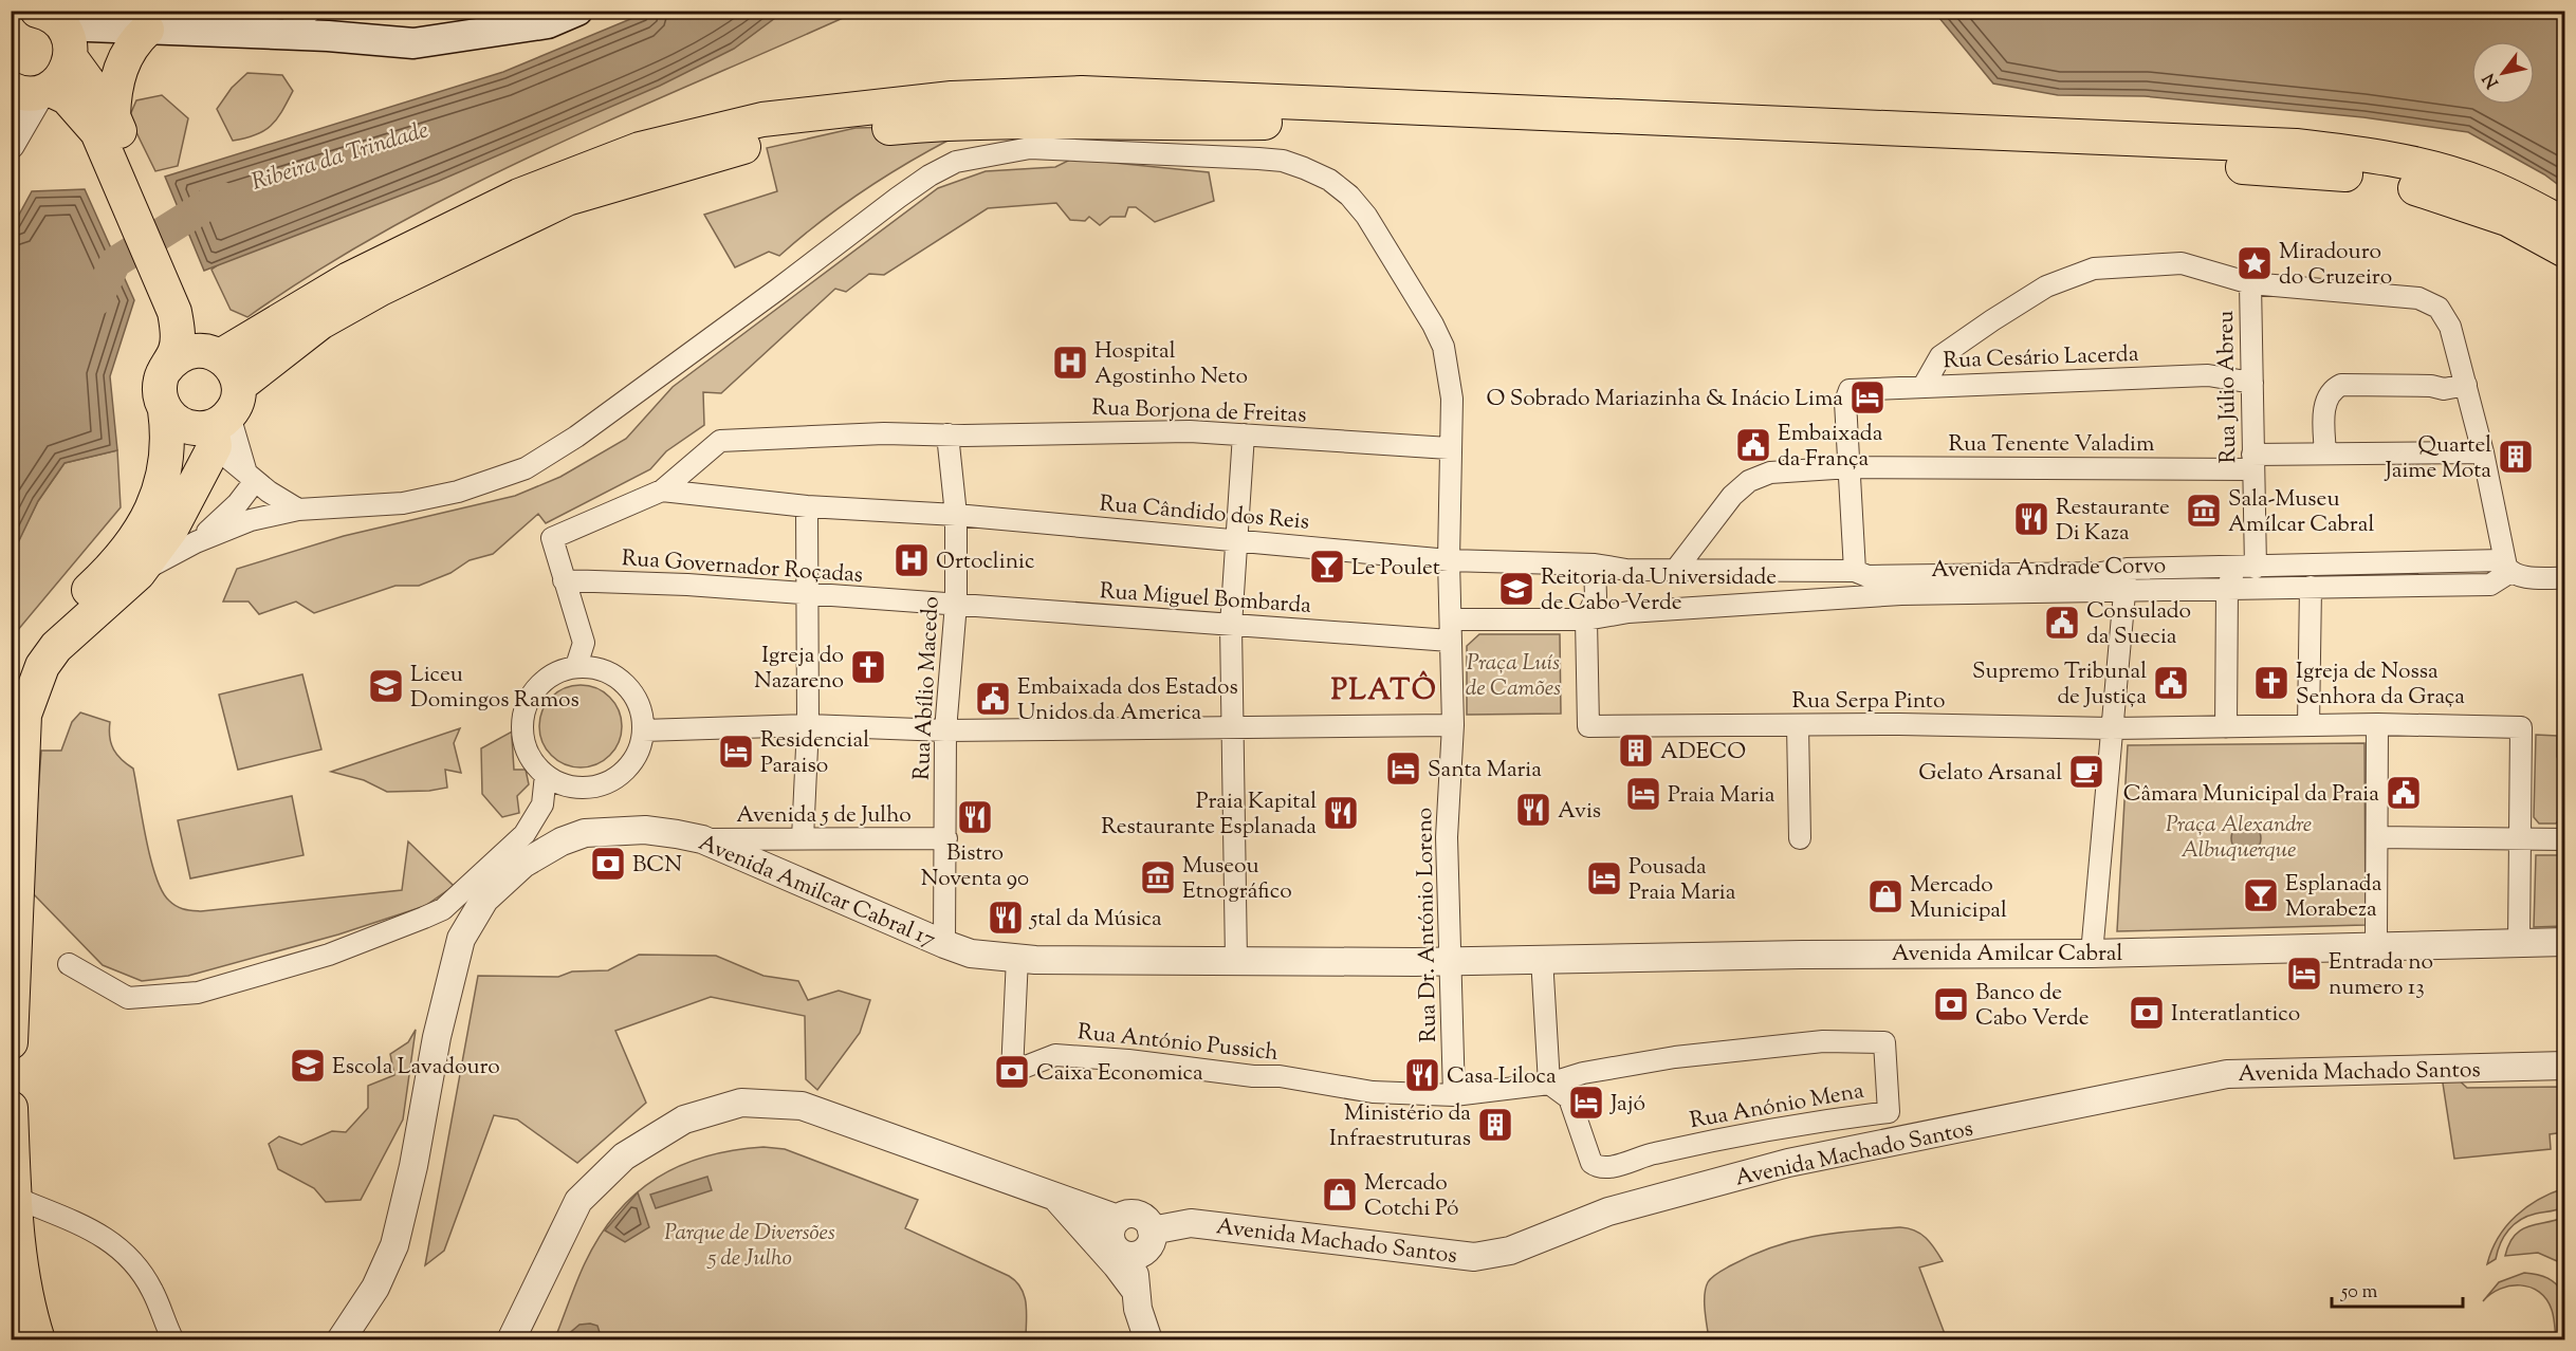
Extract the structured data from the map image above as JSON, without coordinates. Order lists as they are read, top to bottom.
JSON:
{
  "streets": {
    "street": [
      "Rua Cesário Lacerda",
      "Rua Júlio Abreu",
      "Rua Borjona de Freitas",
      "Rua Tenente Valadim",
      "Rua Cândido dos Reis",
      "Rua Governador Roçadas",
      "Avenida Andrade Corvo",
      "Rua Miguel Bombarda",
      "Rua Abílio Macedo",
      "Rua Serpa Pinto",
      "Avenida 5 de Julho",
      "Avenida Amilcar Cabral 17",
      "Rua Dr. António Loreno",
      "Avenida Amilcar Cabral",
      "Rua António Pussich",
      "Avenida Machado Santos",
      "Rua Anónio Mena"
    ]
  },
  "crossings": [
    ["Rua Cesário Lacerda", "Rua Júlio Abreu"],
    ["Rua Cesário Lacerda", "Rua Tenente Valadim"],
    ["Rua Júlio Abreu", "Rua Tenente Valadim"],
    ["Rua Júlio Abreu", "Avenida Andrade Corvo"],
    ["Rua Borjona de Freitas", "Rua Cândido dos Reis"],
    ["Rua Borjona de Freitas", "Rua Abílio Macedo"],
    ["Rua Tenente Valadim", "Avenida Andrade Corvo"],
    ["Rua Cândido dos Reis", "Avenida Andrade Corvo"],
    ["Rua Cândido dos Reis", "Rua Abílio Macedo"],
    ["Rua Governador Roçadas", "Rua Miguel Bombarda"],
    ["Rua Governador Roçadas", "Rua Abílio Macedo"],
    ["Avenida Andrade Corvo", "Rua Serpa Pinto"],
    ["Avenida Andrade Corvo", "Rua Dr. António Loreno"],
    ["Rua Miguel Bombarda", "Rua Abílio Macedo"],
    ["Rua Miguel Bombarda", "Rua Dr. António Loreno"],
    ["Rua Abílio Macedo", "Avenida 5 de Julho"],
    ["Rua Abílio Macedo", "Avenida Amilcar Cabral 17"],
    ["Avenida 5 de Julho", "Avenida Amilcar Cabral 17"],
    ["Avenida Amilcar Cabral 17", "Rua Dr. António Loreno"],
    ["Avenida Amilcar Cabral 17", "Avenida Amilcar Cabral"],
    ["Avenida Amilcar Cabral 17", "Rua António Pussich"],
    ["Rua Dr. António Loreno", "Avenida Amilcar Cabral"],
    ["Rua Dr. António Loreno", "Rua António Pussich"],
    ["Rua Dr. António Loreno", "Rua Anónio Mena"],
    ["Rua António Pussich", "Rua Anónio Mena"]
  ],
  "districts": ["PLATÔ"],
  "water": ["Ribeira da Trindade"],
  "parks": ["Praça Luís de Camões", "Praça Alexandre Albuquerque", "Parque de Diversões 5 de Julho"],
  "places": {
    "place": ["Miradouro do Cruzeiro"],
    "hospital": ["Hospital Agostinho Neto", "Ortoclinic"],
    "hotel": [
      "O Sobrado Mariazinha & Inácio Lima",
      "Residencial Paraiso",
      "Santa Maria",
      "Praia Maria",
      "Pousada Praia Maria",
      "Entrada no numero 13",
      "Jajó"
    ],
    "public building": [
      "Embaixada da França",
      "Consulado da Suecia",
      "Supremo Tribunal de Justiça",
      "Embaixada dos Estados Unidos da America",
      "Câmara Municipal da Praia"
    ],
    "building": ["Quartel Jaime Mota", "ADECO", "Ministério da Infraestruturas"],
    "museum": ["Sala-Museu Amílcar Cabral", "Museou Etnográfico"],
    "restaurant": [
      "Restaurante Di Kaza",
      "Avis",
      "Praia Kapital Restaurante Esplanada",
      "Bistro Noventa 90",
      "5tal da Música",
      "Casa Liloca"
    ],
    "bar": ["Le Poulet", "Esplanada Morabeza"],
    "school or university": ["Reitoria da Universidade de Cabo Verde", "Liceu Domingos Ramos", "Escola Lavadouro"],
    "church": ["Igreja do Nazareno", "Igreja de Nossa Senhora da Graça"],
    "cafe": ["Gelato Arsanal"],
    "bank": [
      "BCN",
      "Banco de Cabo Verde",
      "Interatlantico",
      "Caixa Economica"
    ],
    "shop": ["Mercado Municipal", "Mercado Cotchi Pó"]
  },
  "scale_bar": "50 m",
  "north": "bottom left"
}
